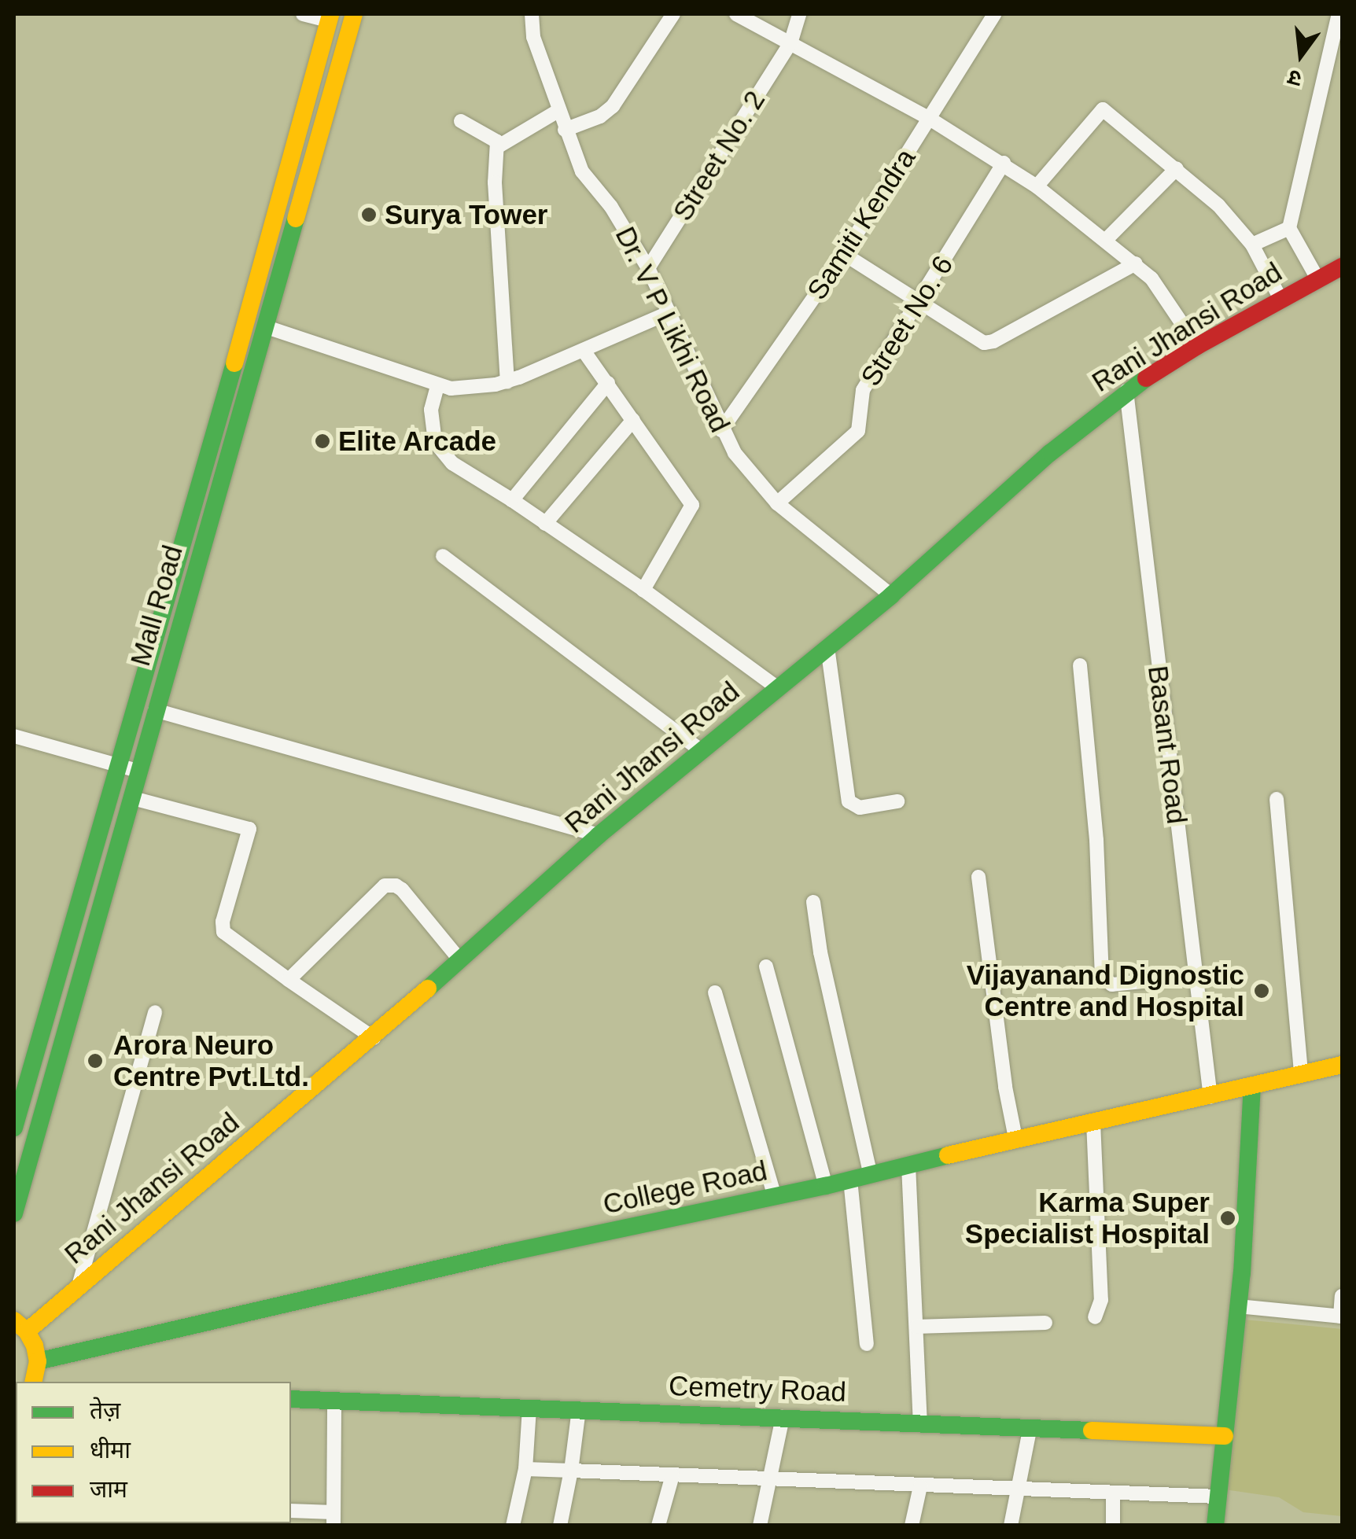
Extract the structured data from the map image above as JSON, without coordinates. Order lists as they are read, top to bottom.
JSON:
{
  "streets": {
    "street": [
      "Street No. 2",
      "Samiti Kendra",
      "Street No. 6",
      "Rani Jhansi Road",
      "Dr. V P Likhi Road",
      "Mall Road",
      "Basant Road",
      "College Road",
      "Cemetry Road"
    ]
  },
  "crossings": [
    ["Street No. 2", "Dr. V P Likhi Road"],
    ["Samiti Kendra", "Dr. V P Likhi Road"],
    ["Street No. 6", "Dr. V P Likhi Road"],
    ["Rani Jhansi Road", "Dr. V P Likhi Road"],
    ["Rani Jhansi Road", "Basant Road"],
    ["Basant Road", "College Road"]
  ],
  "places": [
    "Surya Tower",
    "Elite Arcade",
    "Vijayanand Dignostic Centre and Hospital",
    "Arora Neuro Centre Pvt.Ltd.",
    "Karma Super Specialist Hospital"
  ],
  "legend": ["तेज़", "धीमा", "जाम"],
  "north": "bottom"
}
